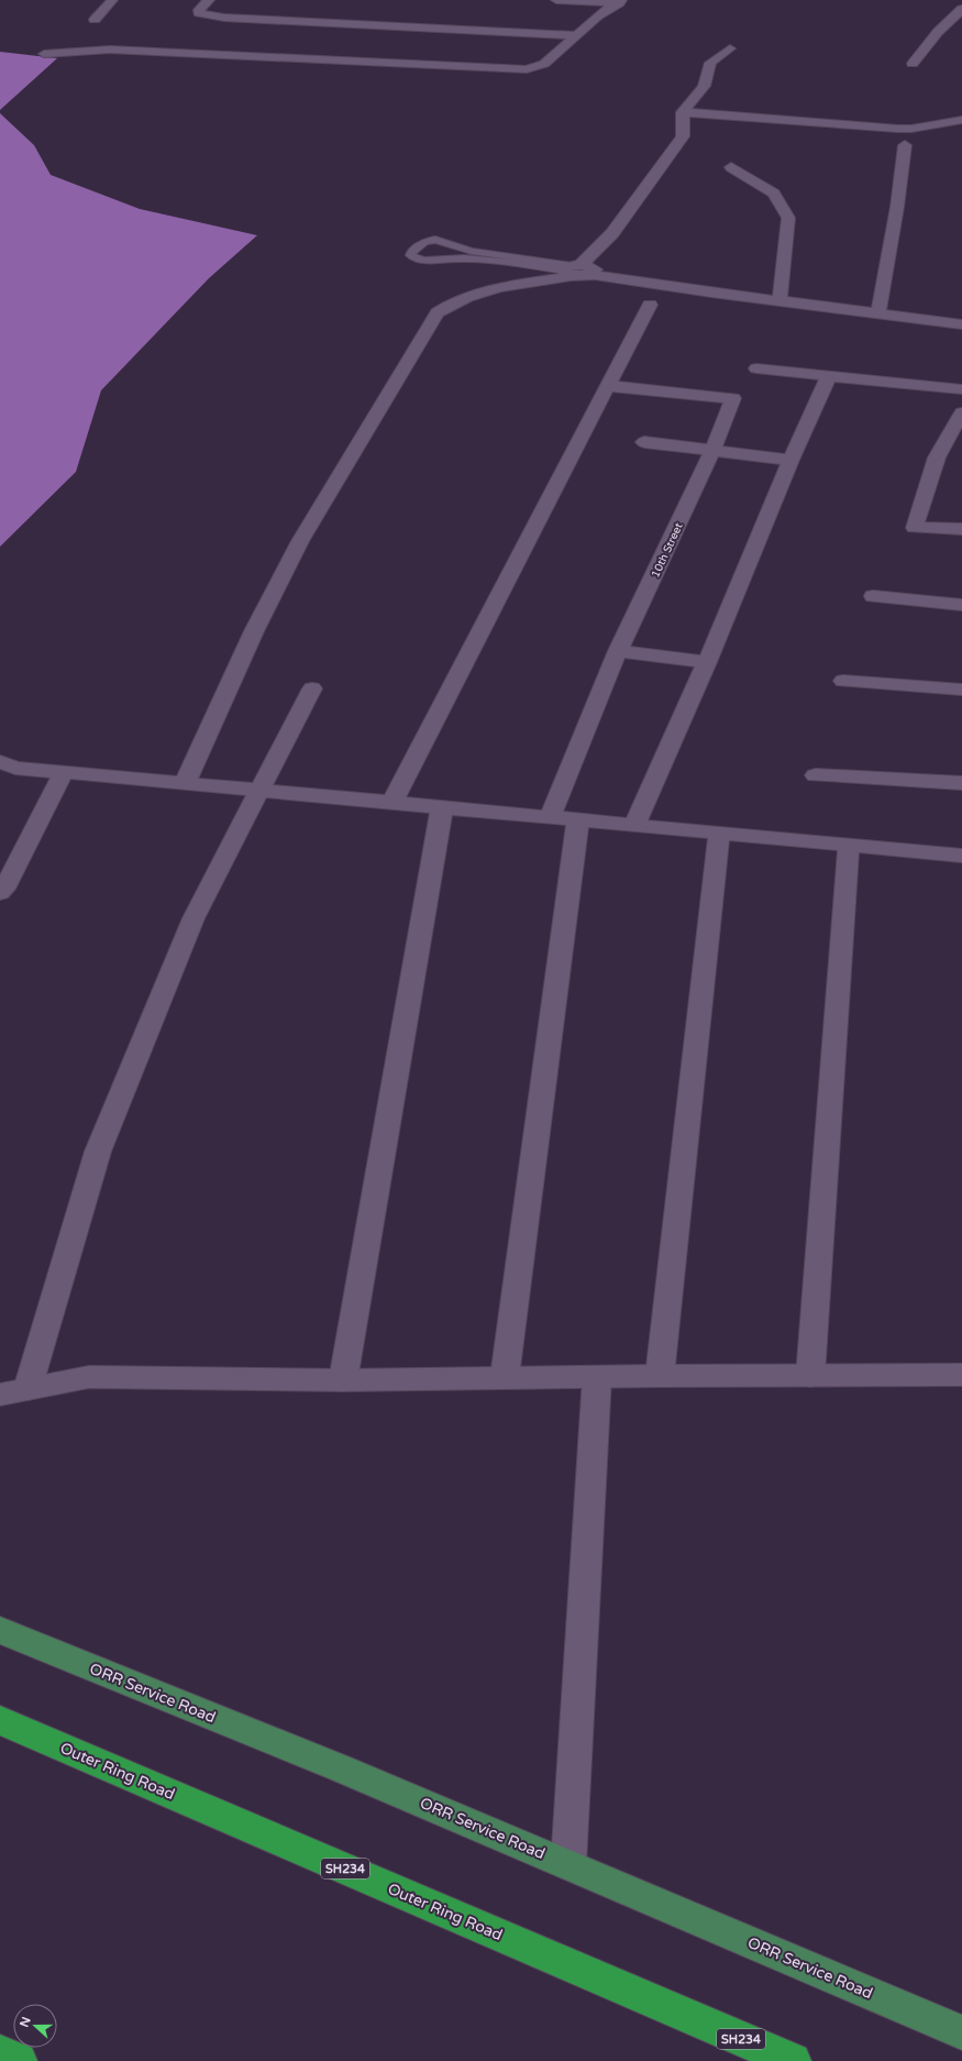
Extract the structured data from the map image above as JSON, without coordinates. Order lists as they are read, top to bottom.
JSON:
{
  "streets": {
    "highway": ["Outer Ring Road", "SH234"],
    "main road": ["ORR Service Road"],
    "street": ["10th Street"]
  },
  "north": "left"
}
